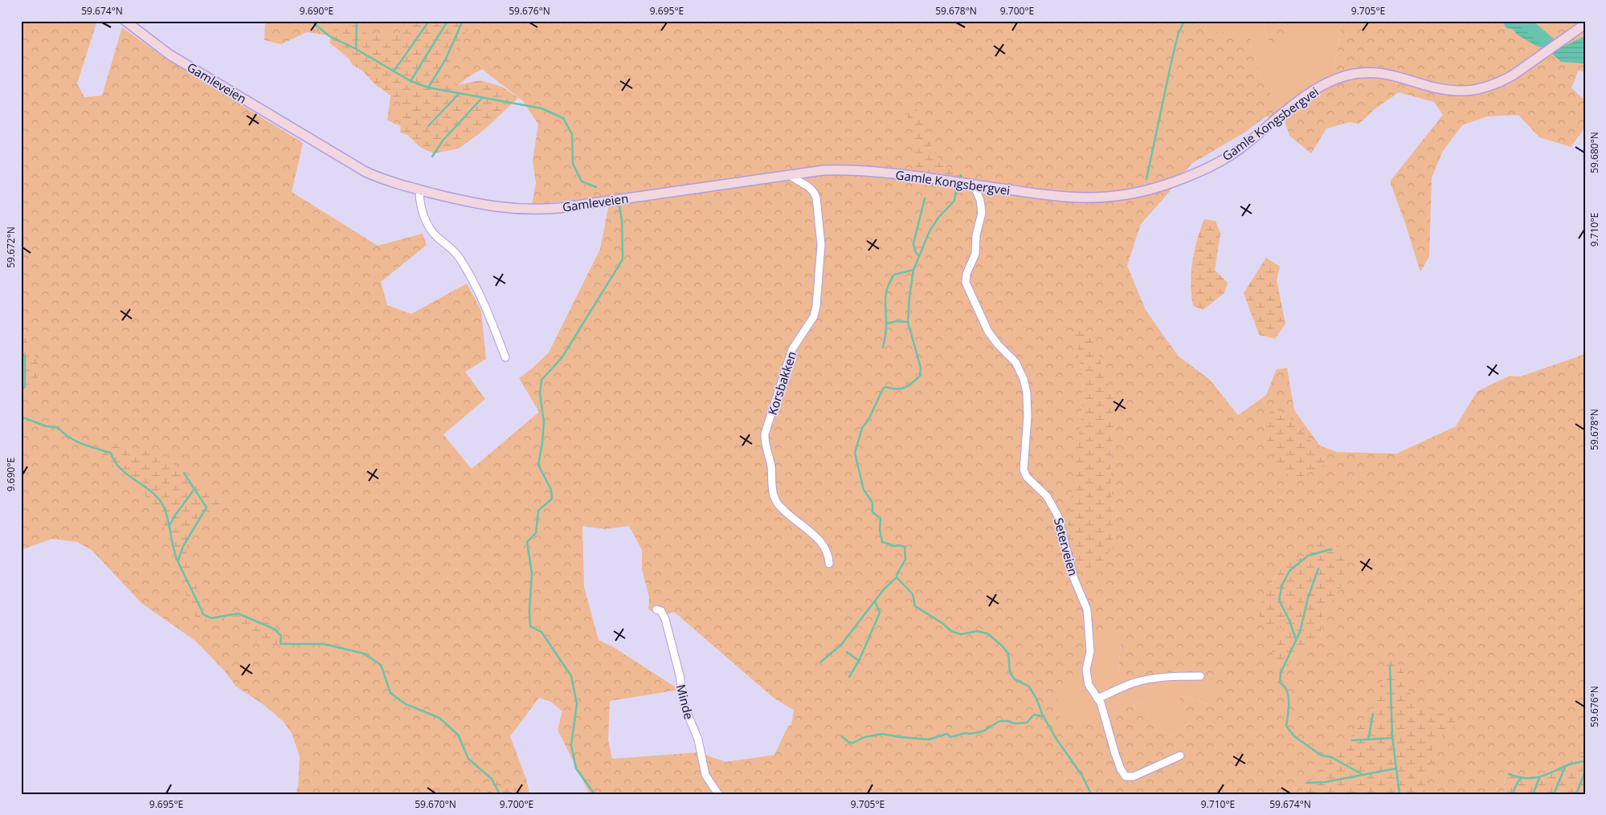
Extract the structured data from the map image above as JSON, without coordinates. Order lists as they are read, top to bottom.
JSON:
{
  "streets": {
    "main road": ["Gamleveien", "Gamle Kongsbergvei"],
    "street": ["Korsbakken", "Seterveien", "Minde"]
  },
  "crossings": [
    ["Gamleveien", "Gamle Kongsbergvei"],
    ["Gamle Kongsbergvei", "Korsbakken"],
    ["Gamle Kongsbergvei", "Seterveien"]
  ],
  "coordinates": [
    "59.674°N",
    "9.690°E",
    "59.676°N",
    "9.695°E",
    "59.678°N",
    "9.700°E",
    "9.705°E",
    "59.680°N",
    "9.710°E",
    "59.672°N",
    "59.670°N"
  ]
}
